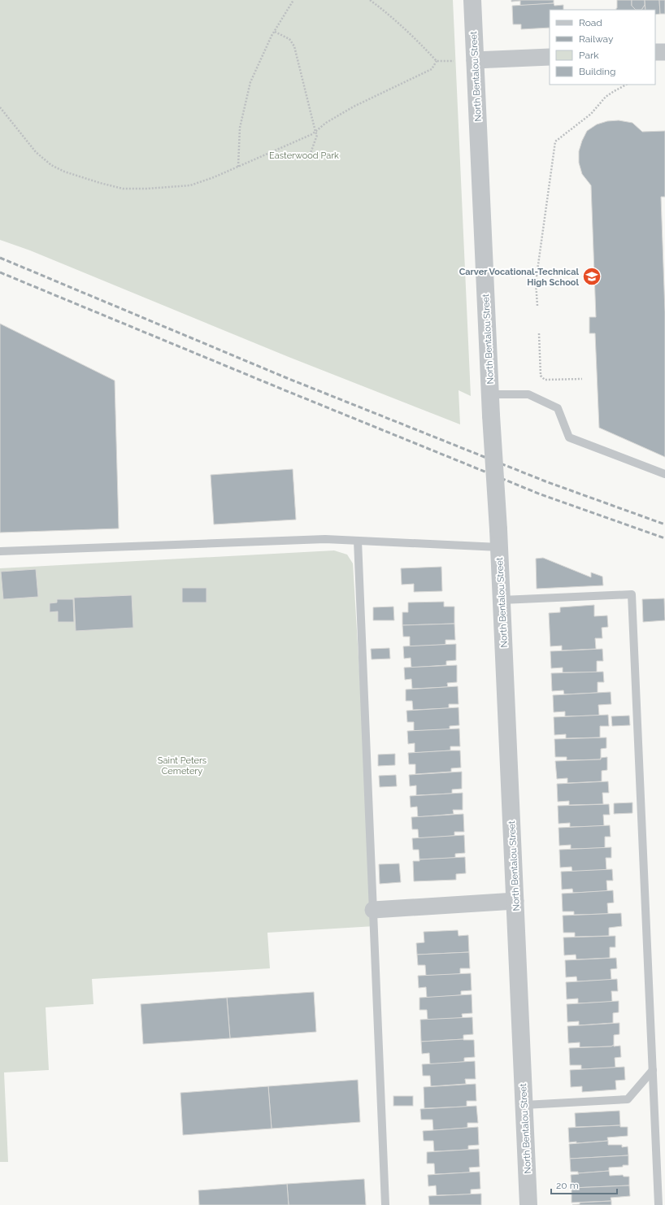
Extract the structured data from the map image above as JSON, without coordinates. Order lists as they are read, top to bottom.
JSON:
{
  "streets": {
    "street": ["North Bentalou Street"]
  },
  "parks": ["Easterwood Park", "Saint Peters Cemetery"],
  "places": {
    "school or university": ["Carver Vocational-Technical High School"]
  },
  "legend": [
    "Road",
    "Railway",
    "Park",
    "Building"
  ],
  "scale_bar": "20 m"
}
